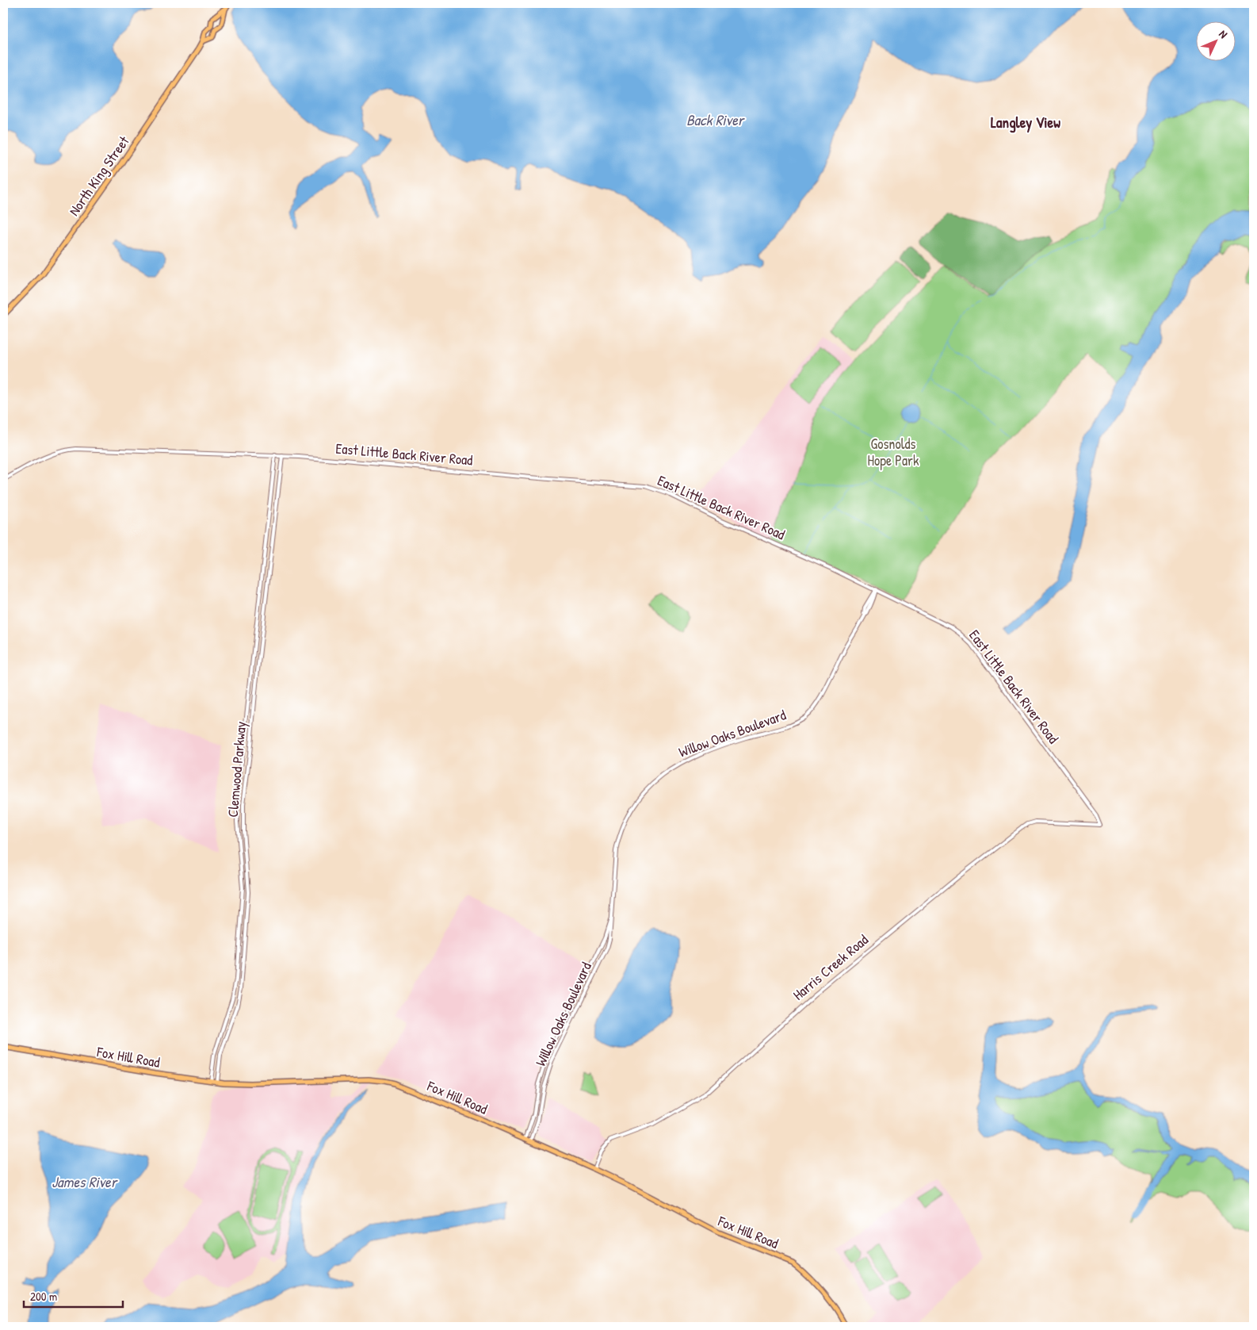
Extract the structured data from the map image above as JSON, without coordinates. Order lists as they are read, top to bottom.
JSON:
{
  "streets": {
    "main road": ["North King Street", "Fox Hill Road"],
    "street": [
      "East Little Back River Road",
      "Willow Oaks Boulevard",
      "Clemwood Parkway",
      "Harris Creek Road"
    ]
  },
  "crossings": [
    ["East Little Back River Road", "Willow Oaks Boulevard"],
    ["East Little Back River Road", "Clemwood Parkway"],
    ["East Little Back River Road", "Harris Creek Road"],
    ["Willow Oaks Boulevard", "Fox Hill Road"],
    ["Clemwood Parkway", "Fox Hill Road"],
    ["Harris Creek Road", "Fox Hill Road"]
  ],
  "districts": ["Langley View"],
  "water": ["Back River", "James River"],
  "parks": ["Gosnolds Hope Park"],
  "scale_bar": "200 m",
  "north": "top right"
}
